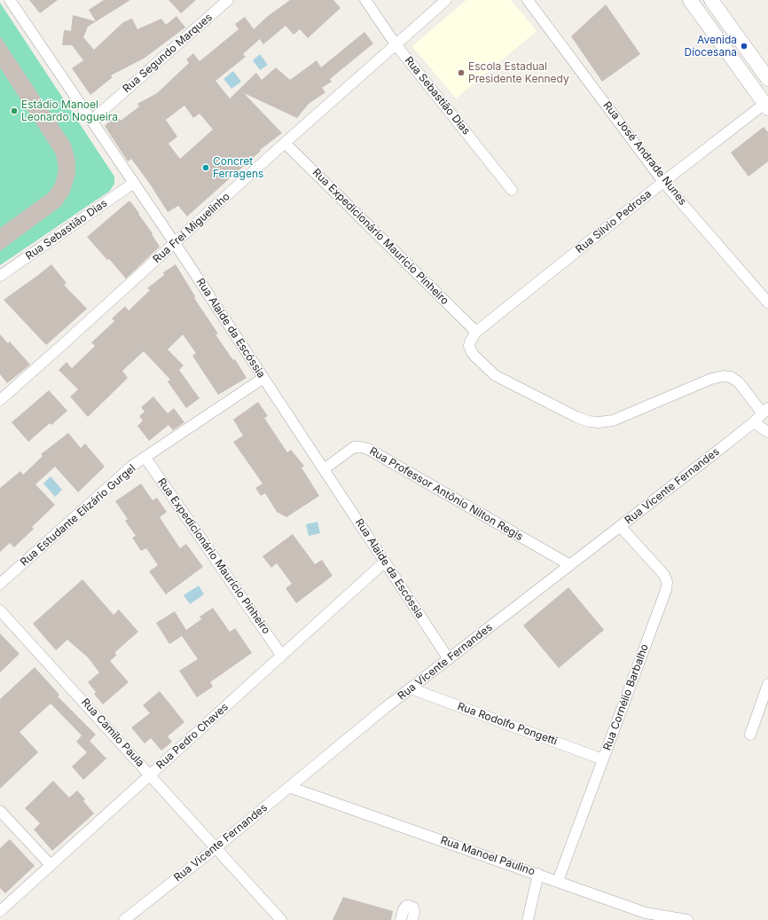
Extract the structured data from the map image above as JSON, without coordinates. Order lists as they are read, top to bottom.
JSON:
{
  "streets": {
    "street": [
      "Rua Segundo Marques",
      "Rua Sebastião Dias",
      "Rua José Andrade Nunes",
      "Rua Silvio Pedrosa",
      "Rua Frei Miguelinho",
      "Rua Expedicionário Maurício Pinheiro",
      "Rua Alaide da Escóssia",
      "Rua Vicente Fernandes",
      "Rua Professor Antônio Nilton Regis",
      "Rua Estudante Elizário Gurgel",
      "Rua Cornélio Barbalho",
      "Rua Rodolfo Pongetti",
      "Rua Camilo Paula",
      "Rua Pedro Chaves",
      "Rua Manoel Paulino"
    ]
  },
  "crossings": [
    ["Rua Segundo Marques", "Rua Alaide da Escóssia"],
    ["Rua Sebastião Dias", "Rua Frei Miguelinho"],
    ["Rua Sebastião Dias", "Rua Alaide da Escóssia"],
    ["Rua José Andrade Nunes", "Rua Silvio Pedrosa"],
    ["Rua Silvio Pedrosa", "Rua Expedicionário Maurício Pinheiro"],
    ["Rua Frei Miguelinho", "Rua Expedicionário Maurício Pinheiro"],
    ["Rua Frei Miguelinho", "Rua Alaide da Escóssia"],
    ["Rua Expedicionário Maurício Pinheiro", "Rua Estudante Elizário Gurgel"],
    ["Rua Expedicionário Maurício Pinheiro", "Rua Pedro Chaves"],
    ["Rua Alaide da Escóssia", "Rua Vicente Fernandes"],
    ["Rua Alaide da Escóssia", "Rua Professor Antônio Nilton Regis"],
    ["Rua Alaide da Escóssia", "Rua Estudante Elizário Gurgel"],
    ["Rua Alaide da Escóssia", "Rua Pedro Chaves"],
    ["Rua Vicente Fernandes", "Rua Professor Antônio Nilton Regis"],
    ["Rua Vicente Fernandes", "Rua Cornélio Barbalho"],
    ["Rua Vicente Fernandes", "Rua Rodolfo Pongetti"],
    ["Rua Vicente Fernandes", "Rua Camilo Paula"],
    ["Rua Vicente Fernandes", "Rua Manoel Paulino"],
    ["Rua Cornélio Barbalho", "Rua Rodolfo Pongetti"],
    ["Rua Cornélio Barbalho", "Rua Manoel Paulino"],
    ["Rua Camilo Paula", "Rua Pedro Chaves"]
  ],
  "places": [
    "Avenida Diocesana",
    "Escola Estadual Presidente Kennedy",
    "Estádio Manoel Leonardo Nogueira",
    "Concret Ferragens"
  ]
}
